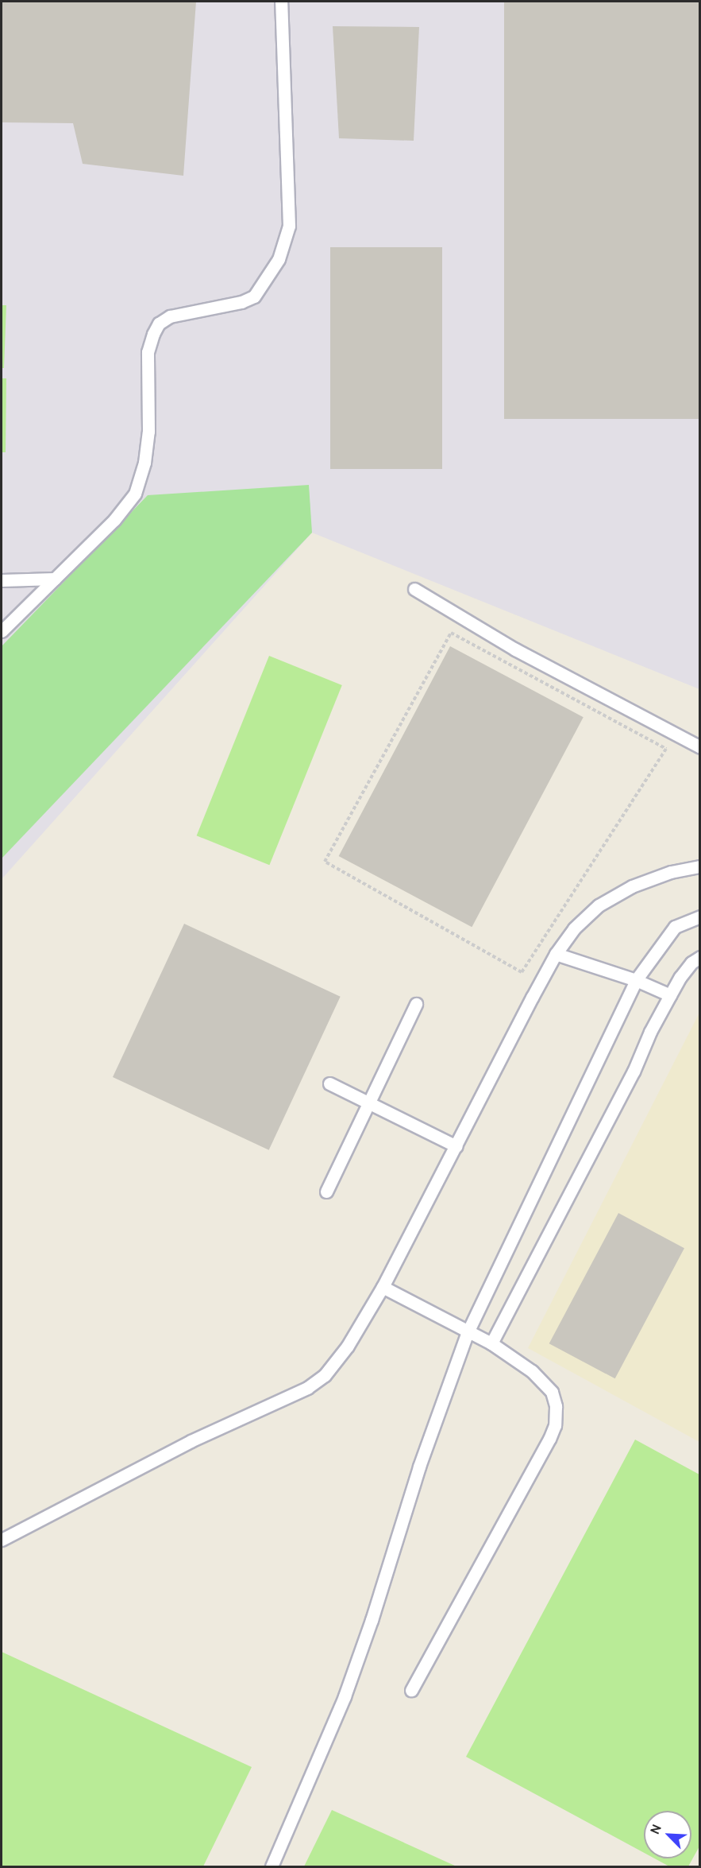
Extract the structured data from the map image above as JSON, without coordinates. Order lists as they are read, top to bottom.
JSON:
{
  "north": "top left"
}
